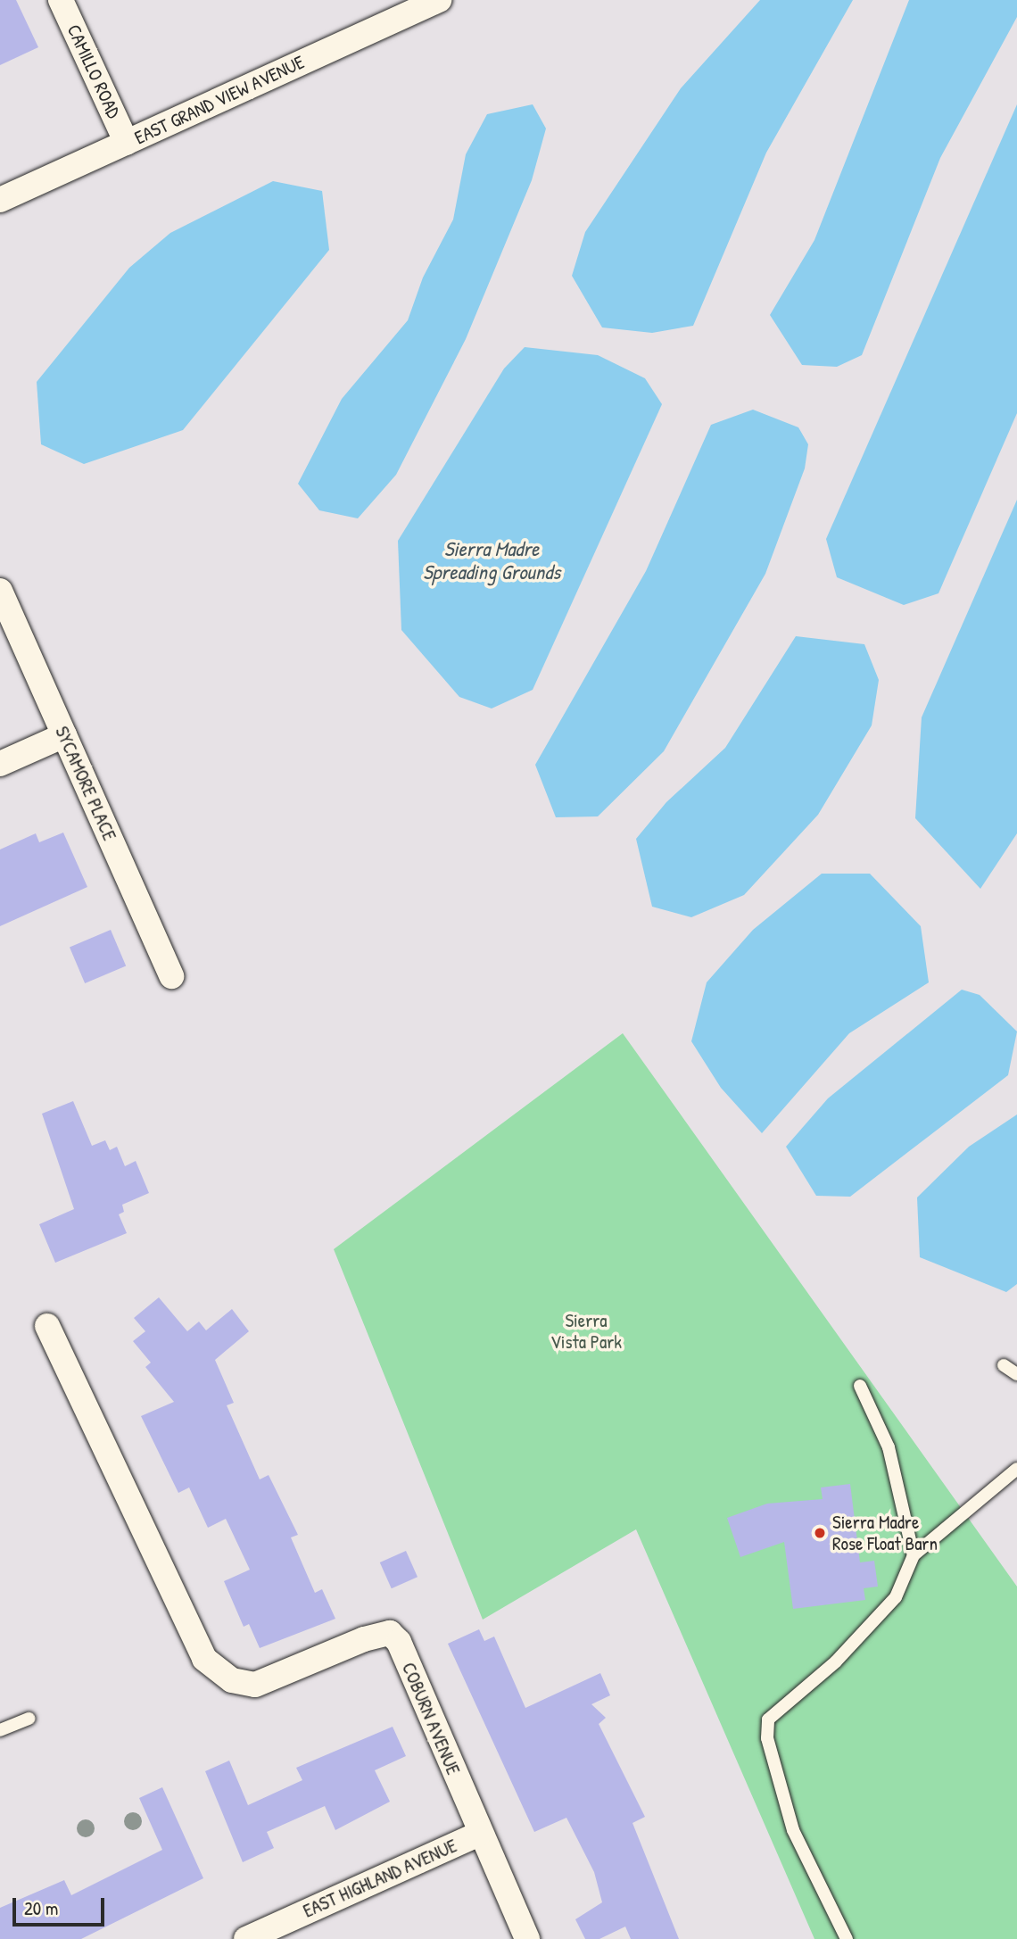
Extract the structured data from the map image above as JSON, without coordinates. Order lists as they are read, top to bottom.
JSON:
{
  "streets": {
    "street": [
      "CAMILLO ROAD",
      "EAST GRAND VIEW AVENUE",
      "SYCAMORE PLACE",
      "COBURN AVENUE",
      "EAST HIGHLAND AVENUE"
    ]
  },
  "crossings": [
    ["CAMILLO ROAD", "EAST GRAND VIEW AVENUE"],
    ["COBURN AVENUE", "EAST HIGHLAND AVENUE"]
  ],
  "water": ["Sierra Madre Spreading Grounds"],
  "parks": ["Sierra Vista Park"],
  "places": ["Sierra Madre Rose Float Barn"],
  "scale_bar": "20 m"
}
